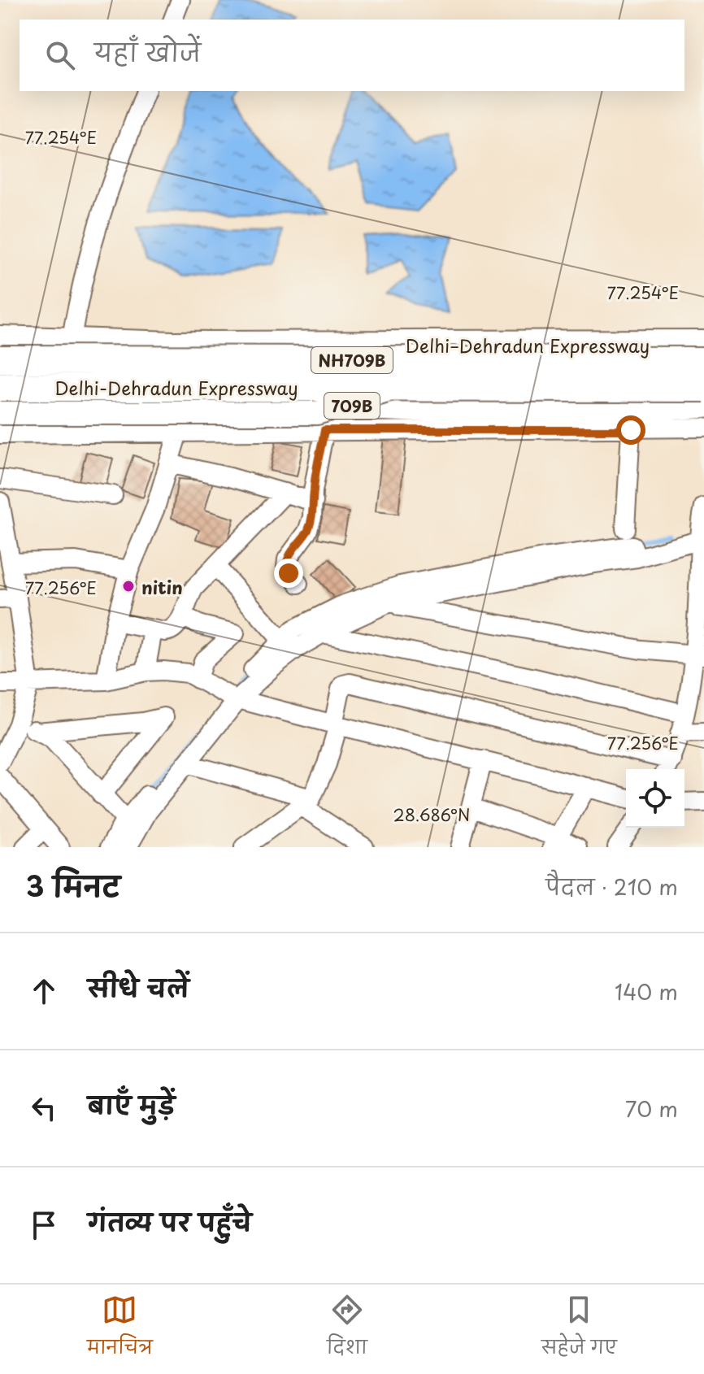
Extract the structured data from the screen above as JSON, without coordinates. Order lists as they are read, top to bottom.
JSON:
{
  "streets": {
    "highway": [
      "Delhi–Dehradun Expressway",
      "NH709B",
      "Delhi-Dehradun Expressway",
      "709B"
    ]
  },
  "places": ["nitin"],
  "page": {
    "search": "यहाँ खोजें",
    "heading": ["3 मिनट", "पैदल · 210 m"],
    "list": [
      ["सीधे चलें", "140 m"],
      ["बाएँ मुड़ें", "70 m"],
      "गंतव्य पर पहुँचे"
    ],
    "nav": ["मानचित्र", "दिशा", "सहेजे गए"]
  },
  "coordinates": ["77.254°E", "77.256°E", "28.686°N"]
}
